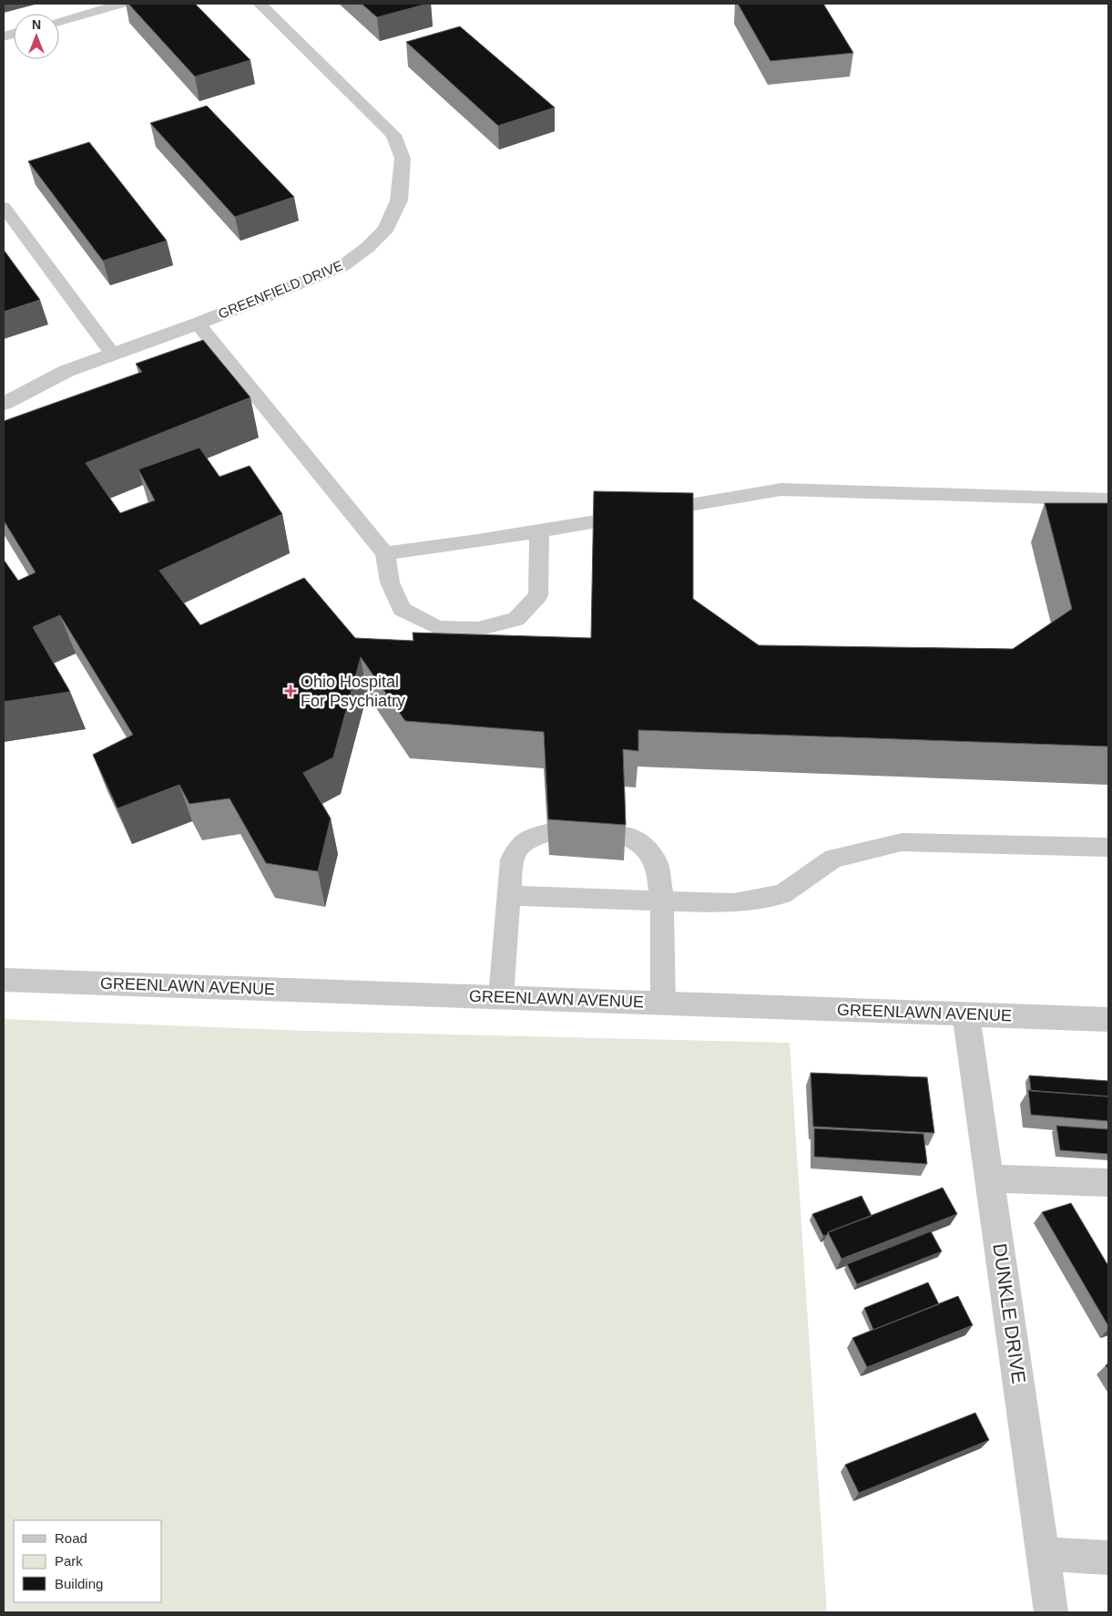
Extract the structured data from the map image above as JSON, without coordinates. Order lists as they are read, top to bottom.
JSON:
{
  "streets": {
    "street": ["GREENFIELD DRIVE", "GREENLAWN AVENUE", "DUNKLE DRIVE"]
  },
  "crossings": [
    ["GREENLAWN AVENUE", "DUNKLE DRIVE"]
  ],
  "places": {
    "health": ["Ohio Hospital For Psychiatry"]
  },
  "legend": ["Road", "Park", "Building"],
  "north": "top"
}
